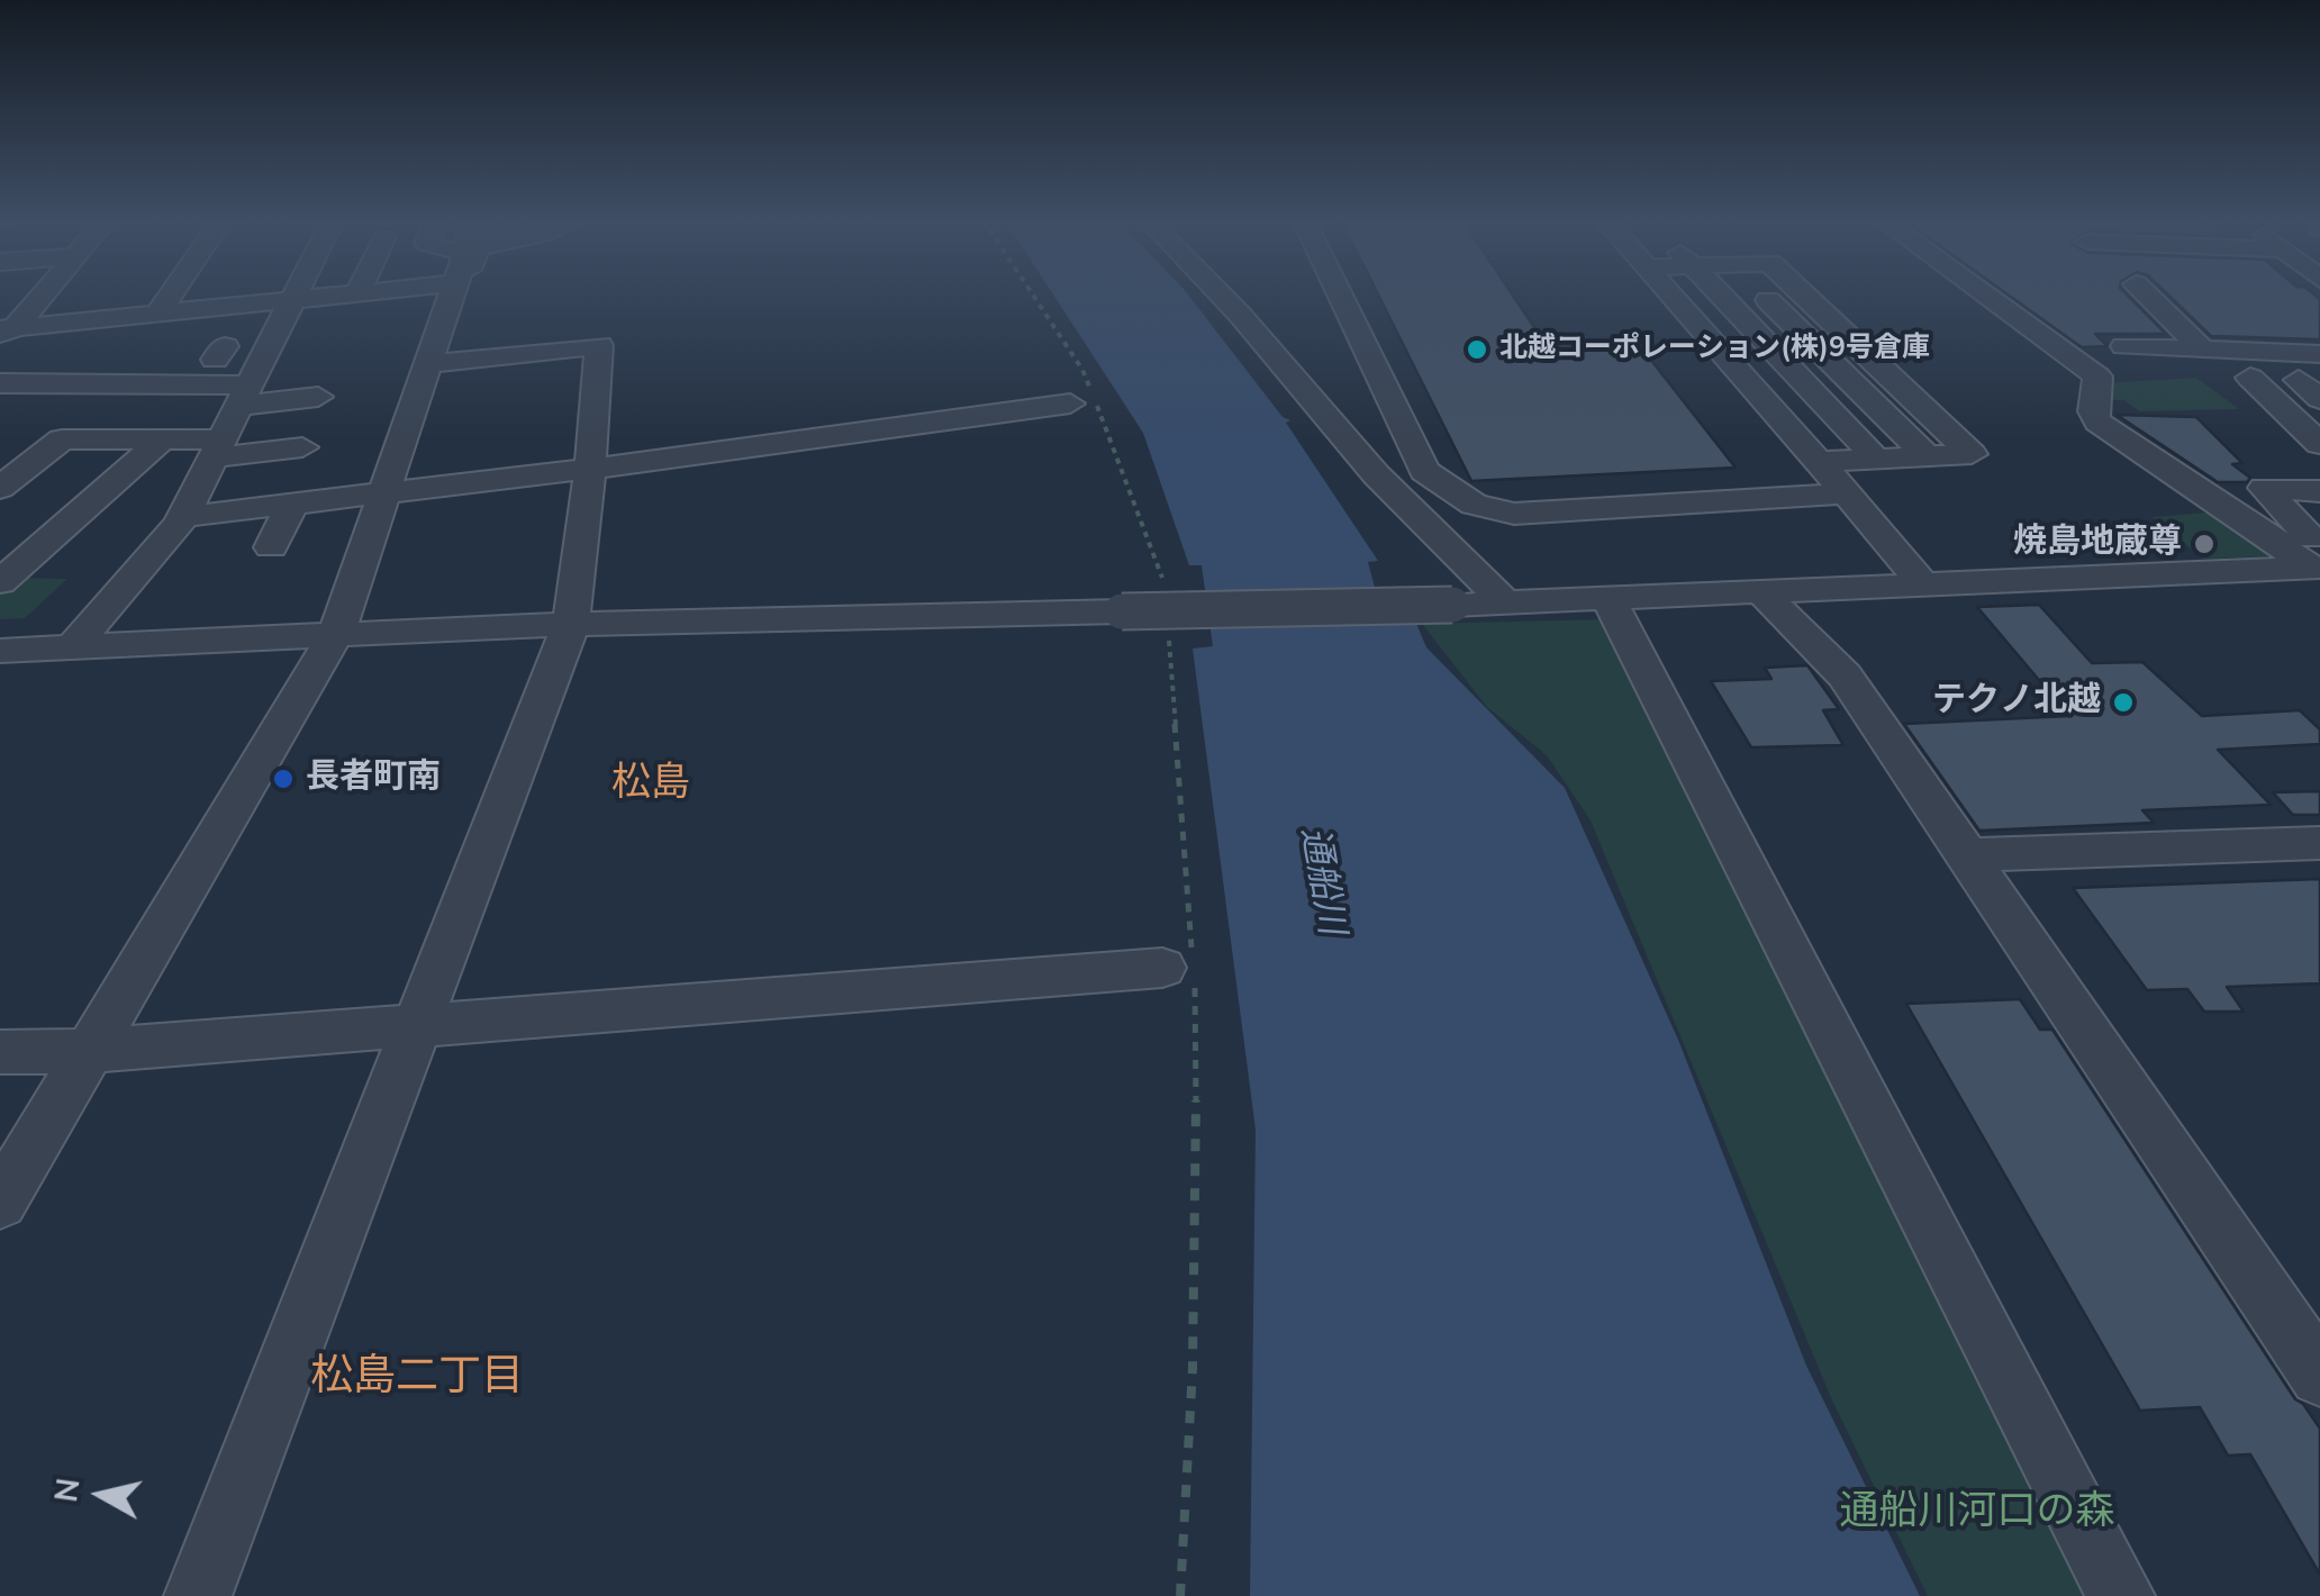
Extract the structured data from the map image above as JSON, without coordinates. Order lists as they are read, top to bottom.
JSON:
{
  "districts": ["松島", "松島二丁目"],
  "water": ["通船川"],
  "parks": ["通船川河口の森"],
  "places": [
    "北越コーポレーション(株)9号倉庫",
    "焼島地蔵尊",
    "テクノ北越",
    "長者町南"
  ],
  "north": "left"
}
